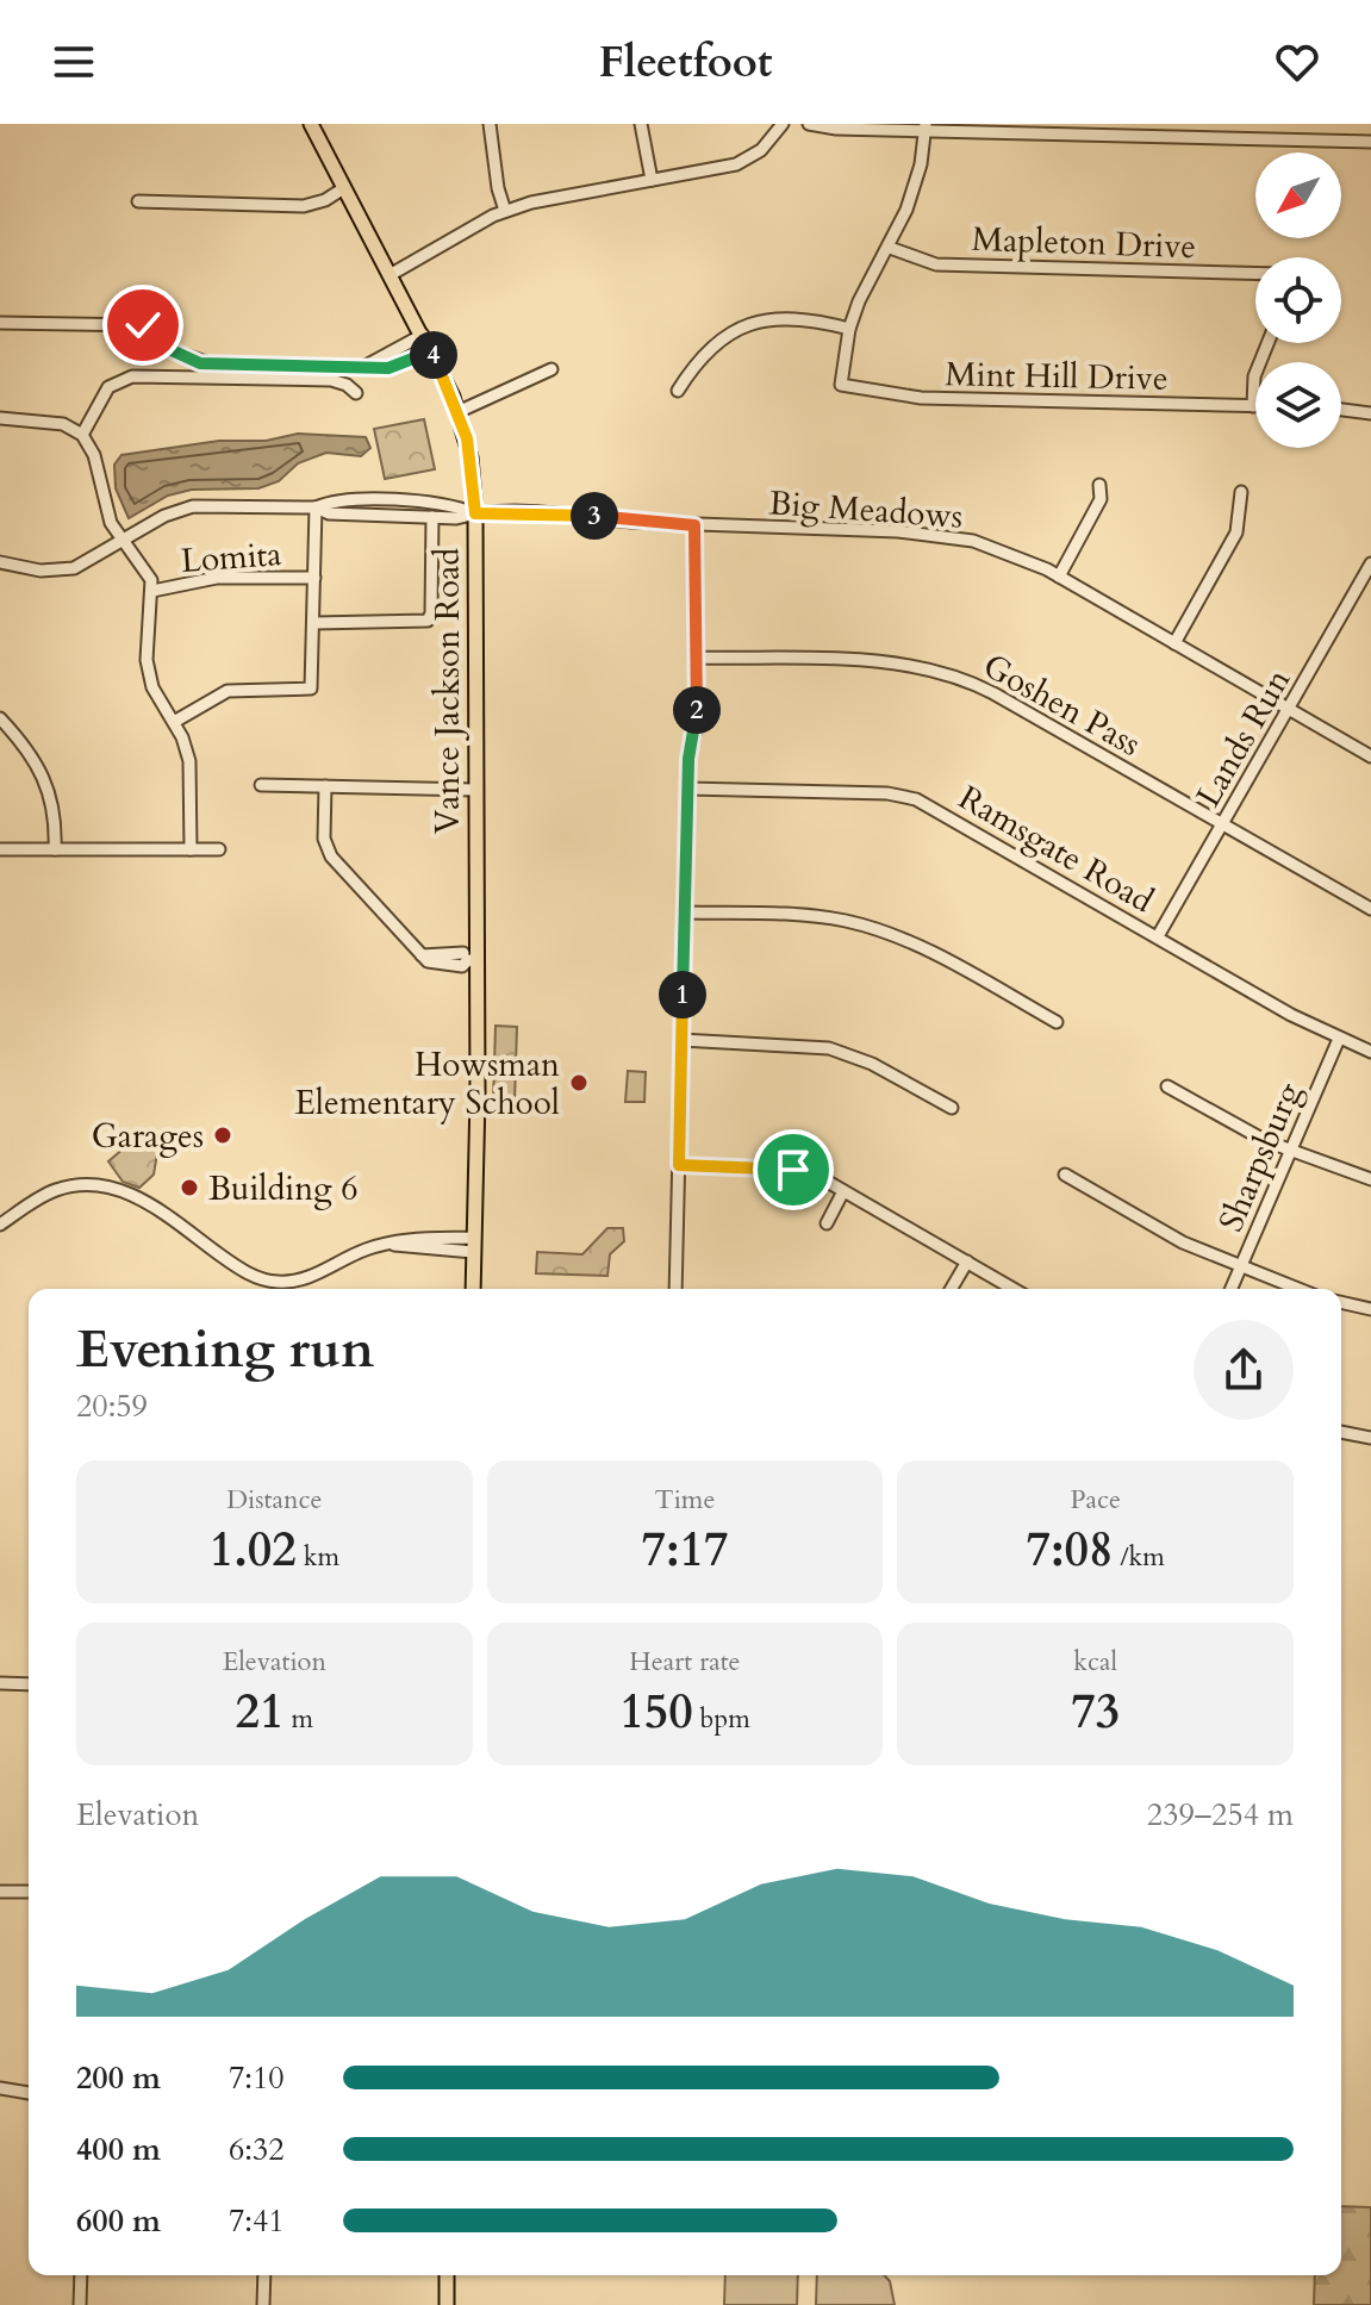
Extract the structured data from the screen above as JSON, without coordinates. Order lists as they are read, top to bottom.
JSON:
{
  "streets": {
    "main road": ["Vance Jackson Road"],
    "street": [
      "Mapleton Drive",
      "Mint Hill Drive",
      "Big Meadows",
      "Lomita",
      "Goshen Pass",
      "Lands Run",
      "Ramsgate Road",
      "Sharpsburg"
    ]
  },
  "crossings": [
    ["Big Meadows", "Vance Jackson Road"],
    ["Big Meadows", "Lands Run"],
    ["Goshen Pass", "Lands Run"],
    ["Lands Run", "Ramsgate Road"],
    ["Ramsgate Road", "Sharpsburg"]
  ],
  "places": ["Howsman Elementary School", "Garages", "Building 6"],
  "north": "bottom left",
  "page": {
    "header": "Fleetfoot",
    "pins": [
      "4",
      "3",
      "2",
      "1"
    ],
    "heading": ["Evening run", "20:59"],
    "stats": [
      ["Distance", "1.02 km"],
      ["Time", "7:17"],
      ["Pace", "7:08 /km"],
      ["Elevation", "21 m"],
      ["Heart rate", "150 bpm"],
      ["kcal", "73"]
    ],
    "chart": ["Elevation", "239–254 m"],
    "list": [
      {
        "name": "200 m",
        "note": "7:10"
      },
      {
        "name": "400 m",
        "note": "6:32"
      },
      {
        "name": "600 m",
        "note": "7:41"
      }
    ]
  }
}
